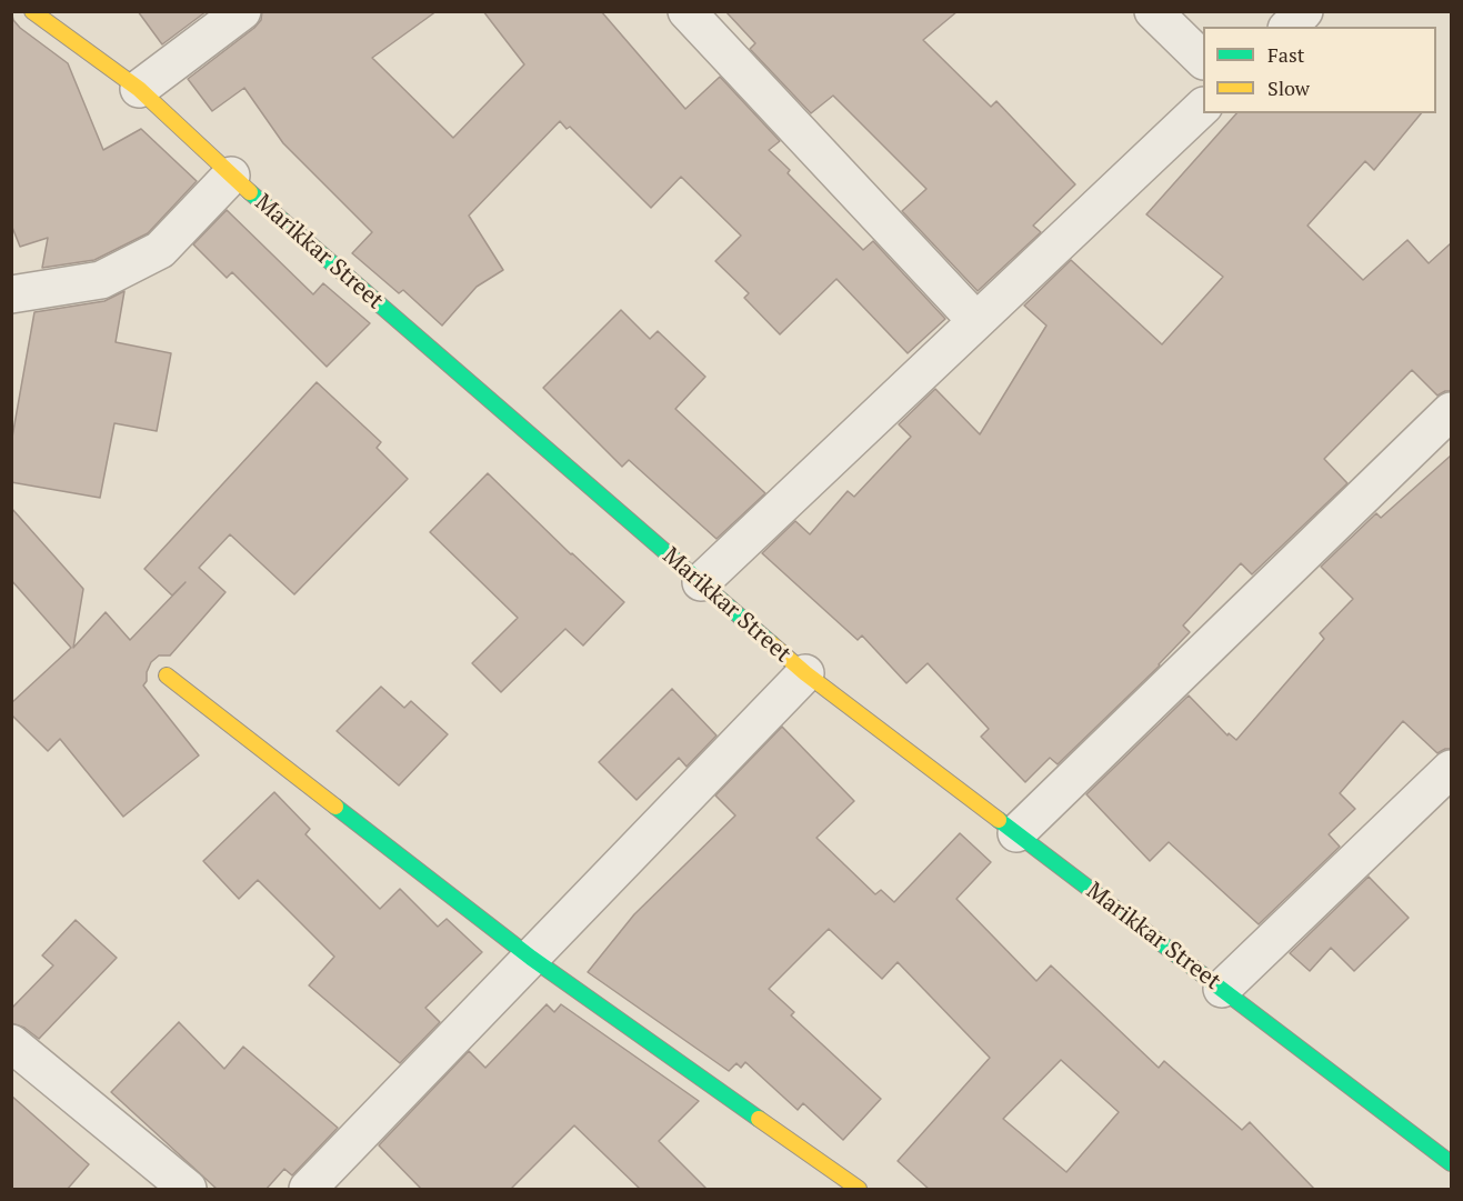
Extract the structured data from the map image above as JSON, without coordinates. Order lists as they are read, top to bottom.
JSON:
{
  "streets": {
    "street": ["Marikkar Street"]
  },
  "legend": ["Fast", "Slow"]
}
